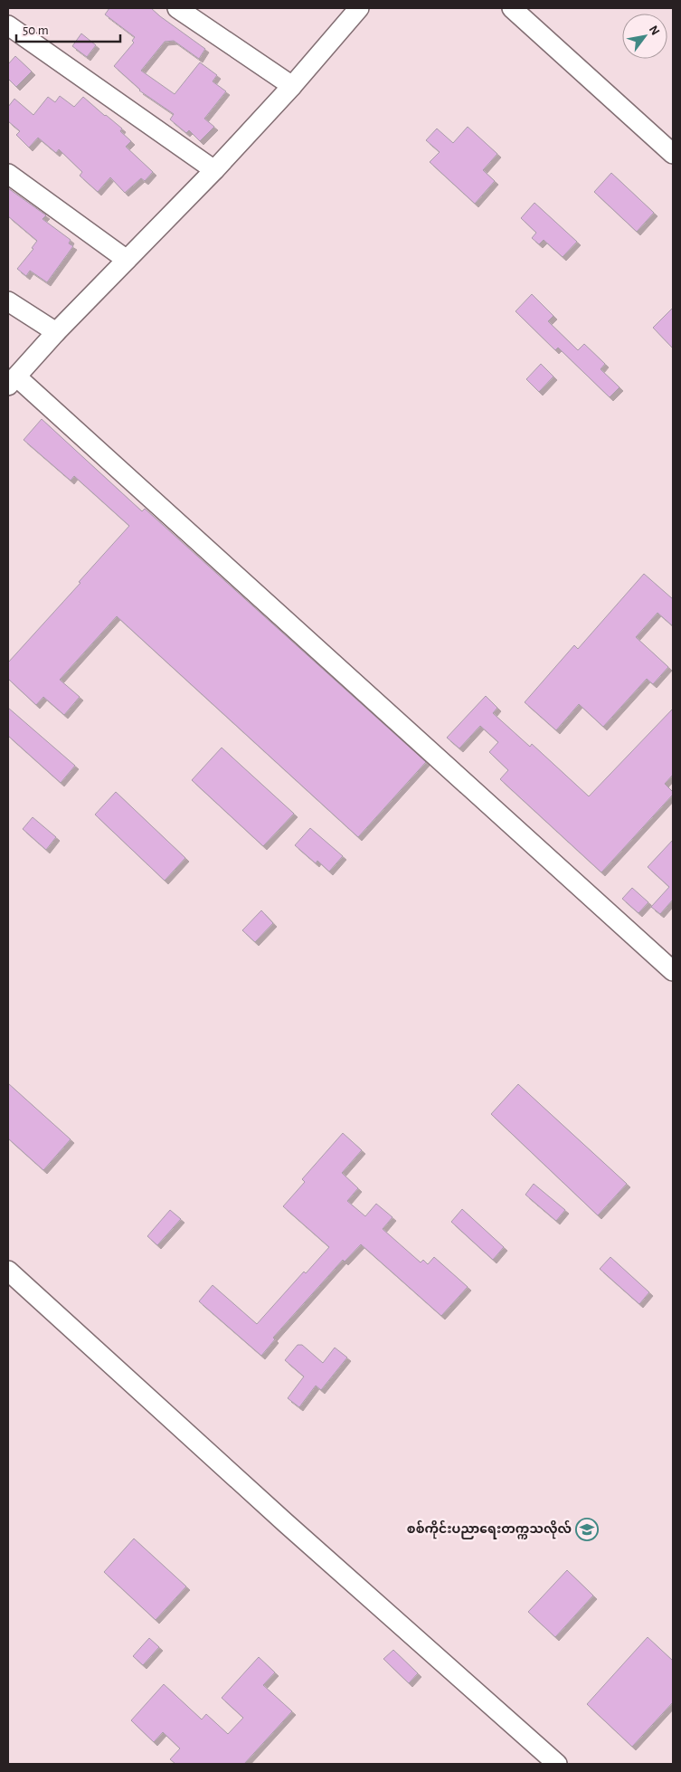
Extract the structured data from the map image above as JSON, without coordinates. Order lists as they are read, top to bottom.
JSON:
{
  "places": {
    "school or university": ["စစ်ကိုင်းပညာရေးတက္ကသလိုလ်"]
  },
  "scale_bar": "50 m",
  "north": "top right"
}
